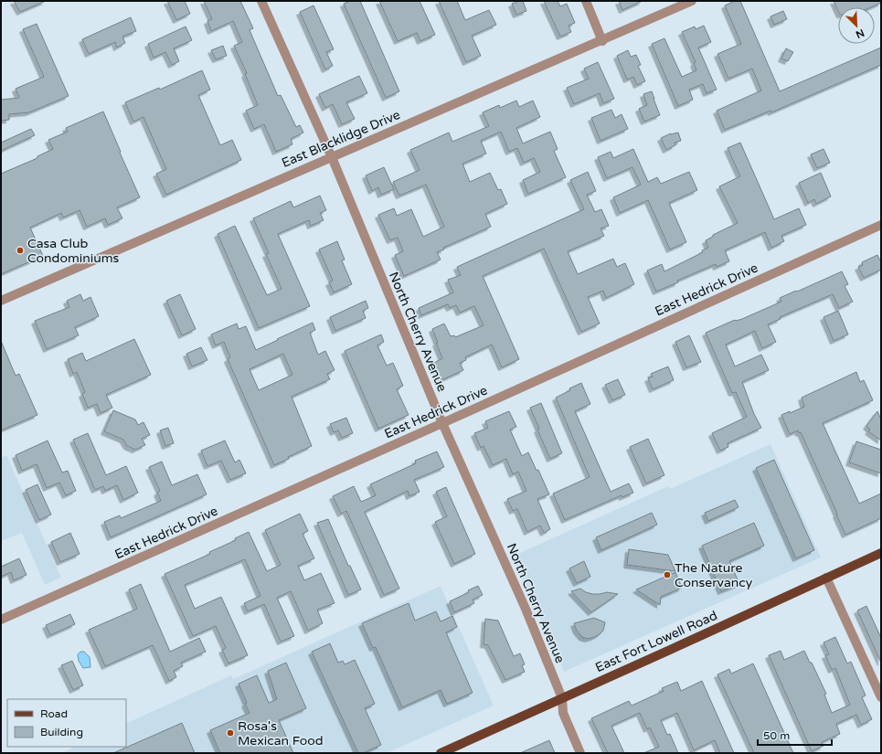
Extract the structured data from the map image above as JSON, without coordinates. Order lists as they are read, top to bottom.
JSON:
{
  "streets": {
    "main road": ["East Fort Lowell Road"],
    "street": ["East Blacklidge Drive", "East Hedrick Drive", "North Cherry Avenue"]
  },
  "crossings": [
    ["East Blacklidge Drive", "North Cherry Avenue"],
    ["East Hedrick Drive", "North Cherry Avenue"],
    ["North Cherry Avenue", "East Fort Lowell Road"]
  ],
  "places": ["Casa Club Condominiums", "The Nature Conservancy", "Rosa's Mexican Food"],
  "legend": ["Road", "Building"],
  "scale_bar": "50 m",
  "north": "bottom right"
}
